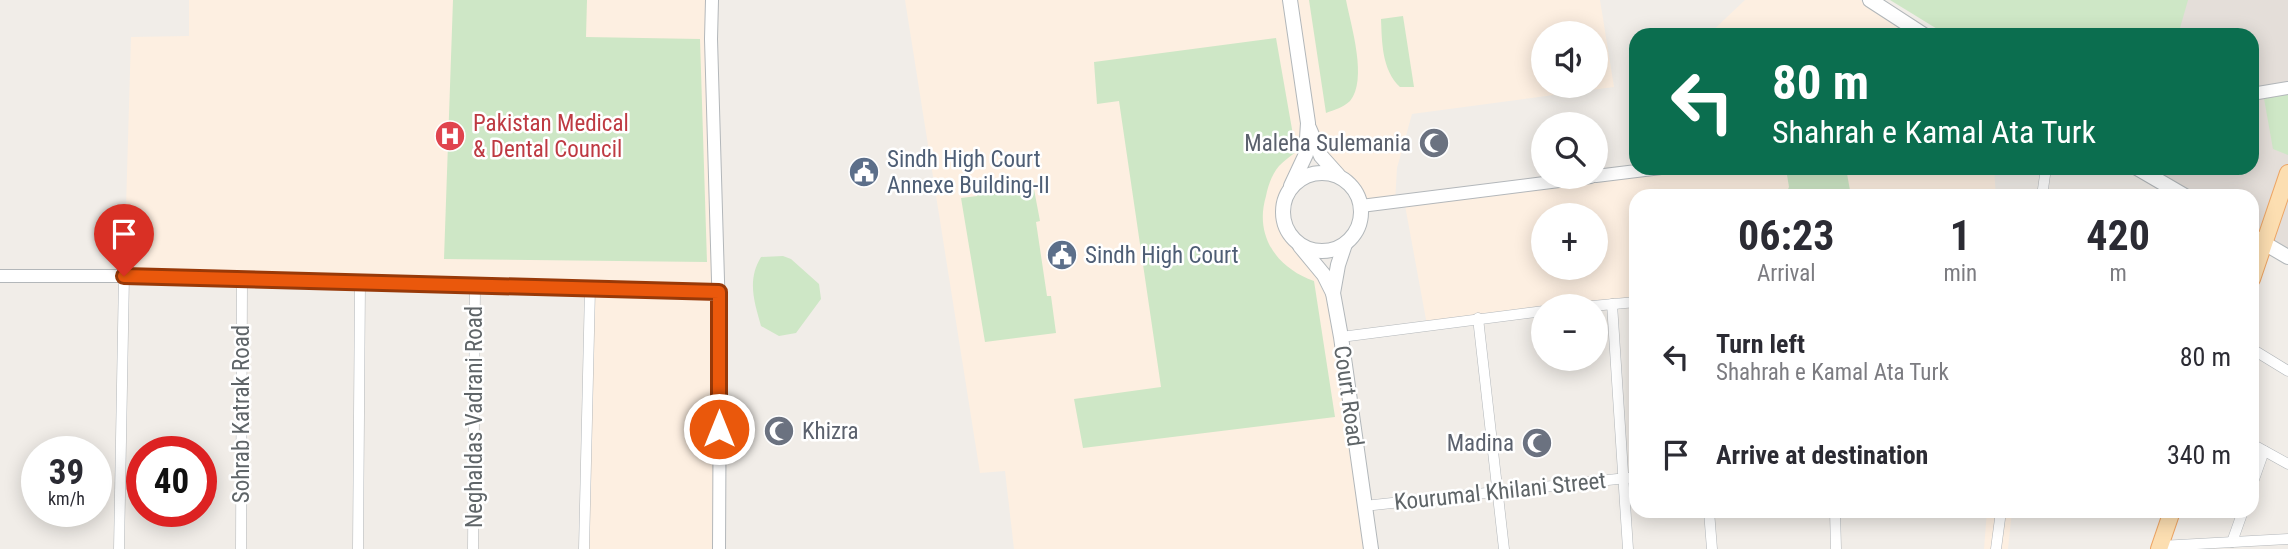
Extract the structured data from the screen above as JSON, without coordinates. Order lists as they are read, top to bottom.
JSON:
{
  "streets": {
    "main road": ["Court Road"],
    "street": ["Sohrab Katrak Road", "Neghaldas Vadrani Road", "Kourumal Khilani Street"]
  },
  "crossings": [
    ["Court Road", "Kourumal Khilani Street"]
  ],
  "places": {
    "hospital": ["Pakistan Medical & Dental Council"],
    "mosque": ["Maleha Sulemania", "Khizra", "Madina"],
    "public building": ["Sindh High Court Annexe Building-II", "Sindh High Court"]
  },
  "page": {
    "map_buttons": ["+", "−"],
    "turn": ["80 m", "Shahrah e Kamal Ata Turk"],
    "eta": [
      "06:23",
      "Arrival",
      "1",
      "min",
      "420",
      "m"
    ],
    "list": [
      {
        "name": "Turn left",
        "note": "Shahrah e Kamal Ata Turk",
        "value": "80 m"
      },
      {
        "name": "Arrive at destination",
        "value": "340 m"
      }
    ],
    "speed": "39 km/h",
    "limit": "40"
  }
}
